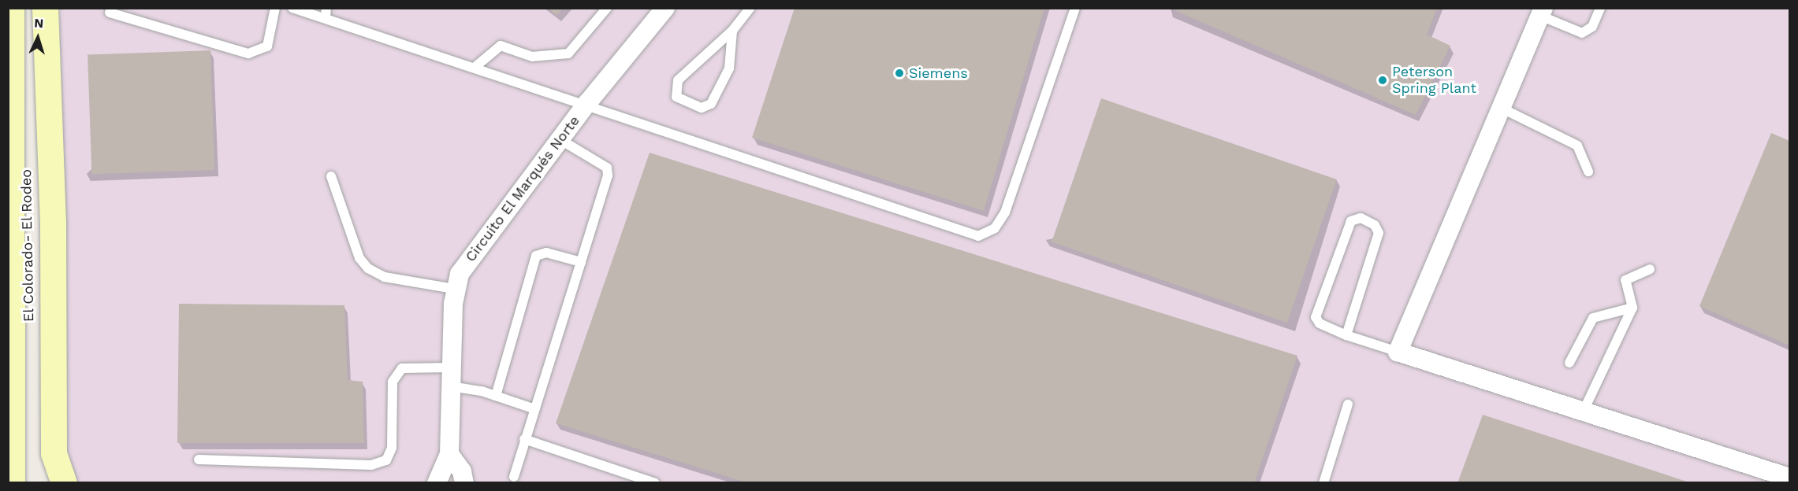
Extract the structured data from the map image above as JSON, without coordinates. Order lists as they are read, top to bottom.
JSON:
{
  "streets": {
    "main road": ["El Colorado- El Rodeo"],
    "street": ["Circuito El Marqués Norte"]
  },
  "places": ["Siemens", "Peterson Spring Plant"],
  "north": "top"
}
